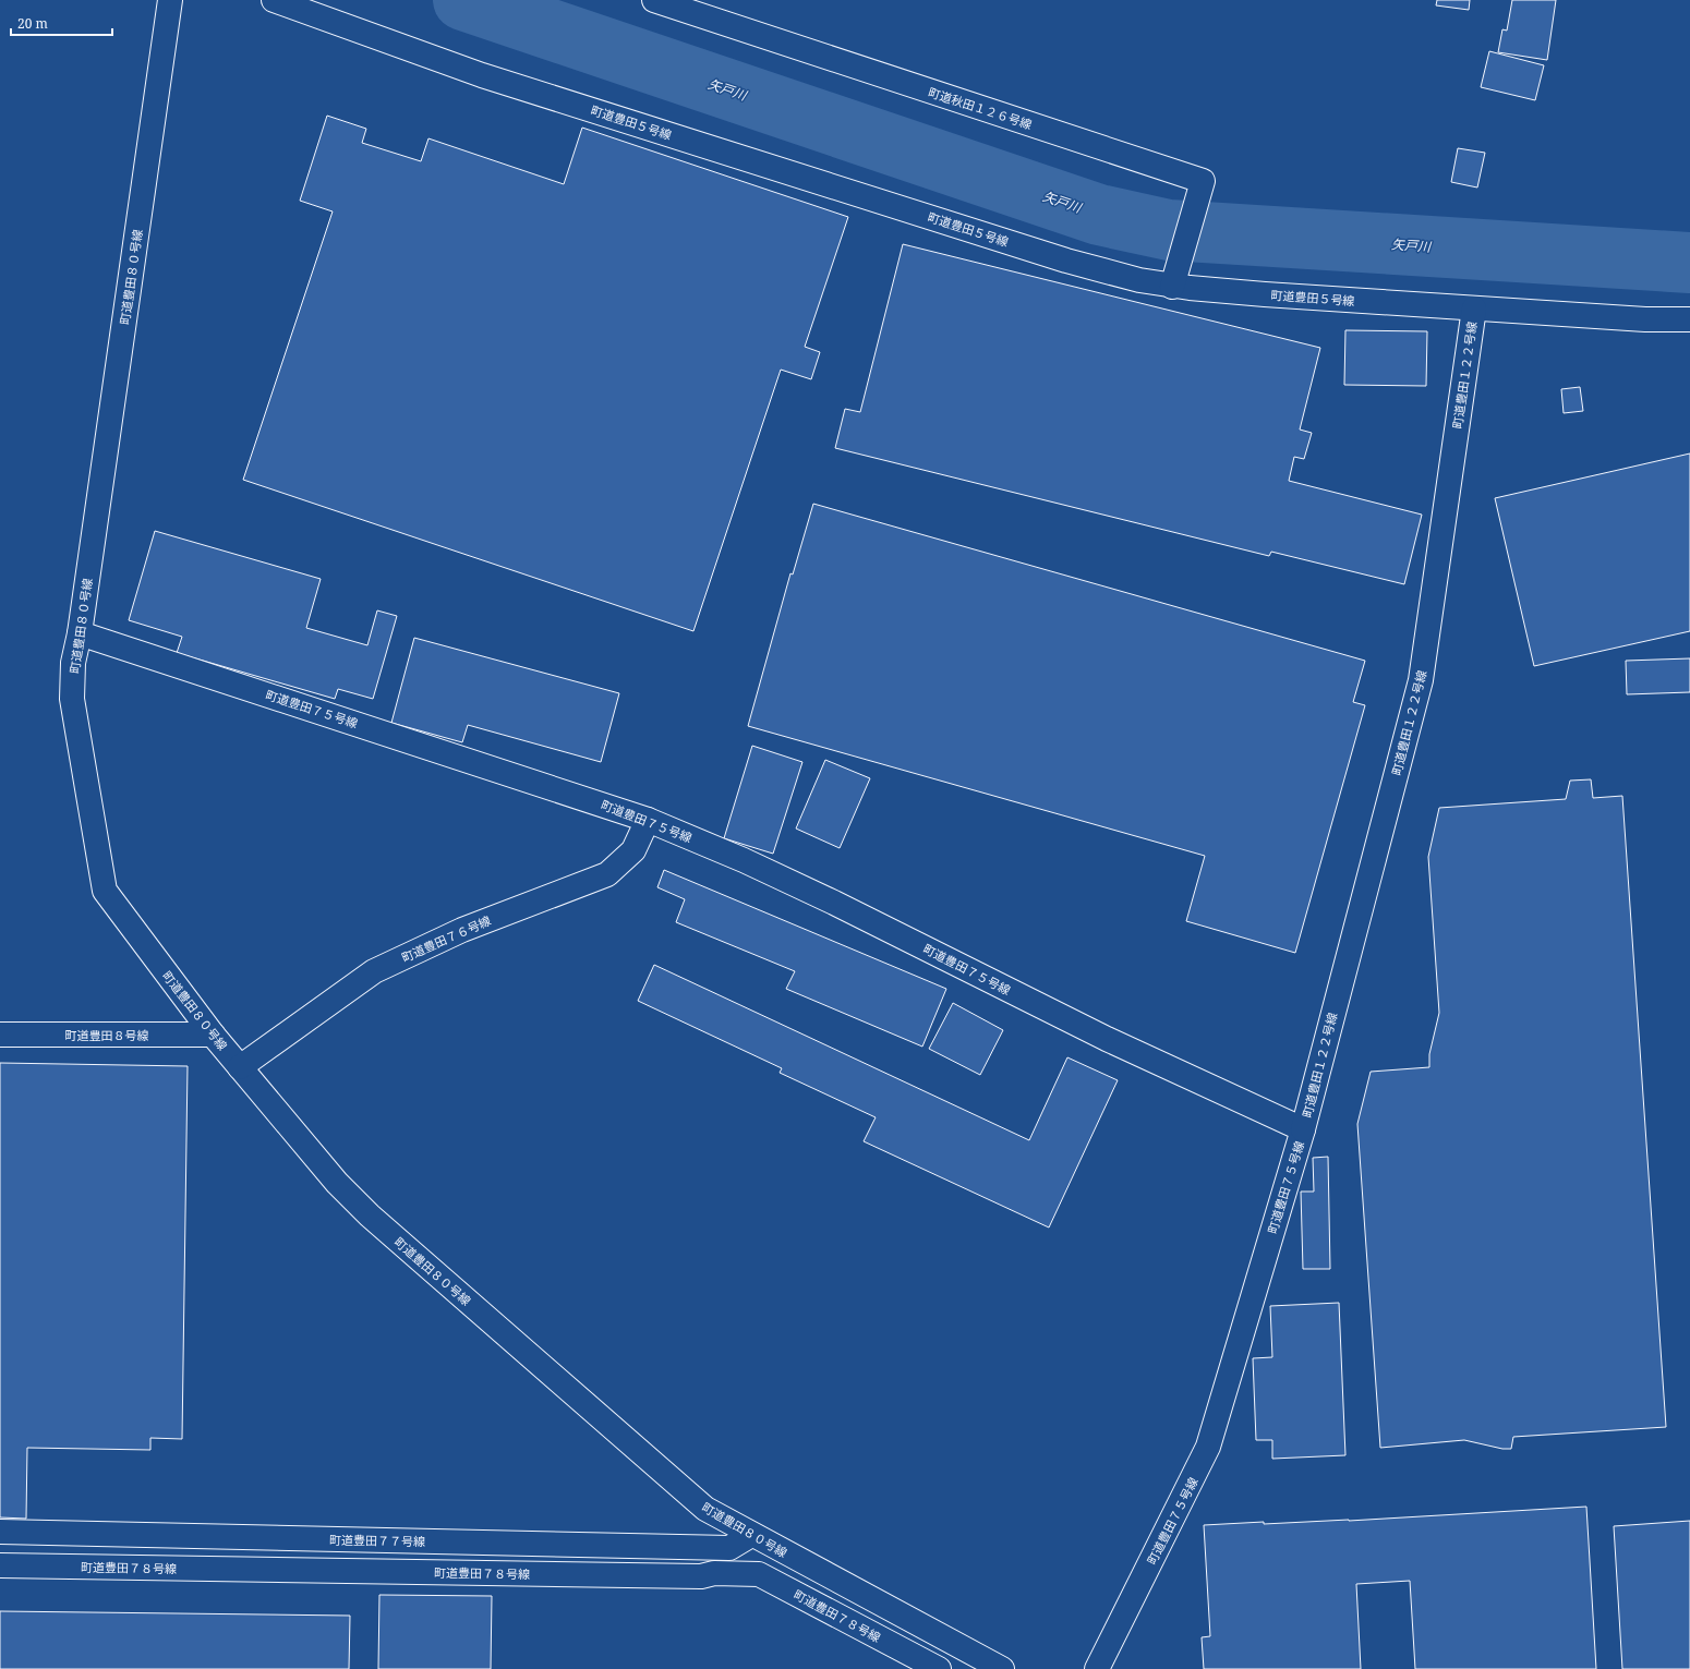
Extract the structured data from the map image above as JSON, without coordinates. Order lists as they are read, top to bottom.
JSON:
{
  "streets": {
    "street": [
      "町道秋田１２６号線",
      "町道豊田５号線",
      "町道豊田８０号線",
      "町道豊田１２２号線",
      "町道豊田７５号線",
      "町道豊田７６号線",
      "町道豊田８号線",
      "町道豊田７７号線",
      "町道豊田７８号線"
    ]
  },
  "crossings": [
    ["町道秋田１２６号線", "町道豊田５号線"],
    ["町道豊田５号線", "町道豊田１２２号線"],
    ["町道豊田８０号線", "町道豊田７５号線"],
    ["町道豊田８０号線", "町道豊田７６号線"],
    ["町道豊田８０号線", "町道豊田８号線"],
    ["町道豊田８０号線", "町道豊田７７号線"],
    ["町道豊田１２２号線", "町道豊田７５号線"],
    ["町道豊田７５号線", "町道豊田７６号線"]
  ],
  "water": ["矢戸川"],
  "scale_bar": "20 m"
}
